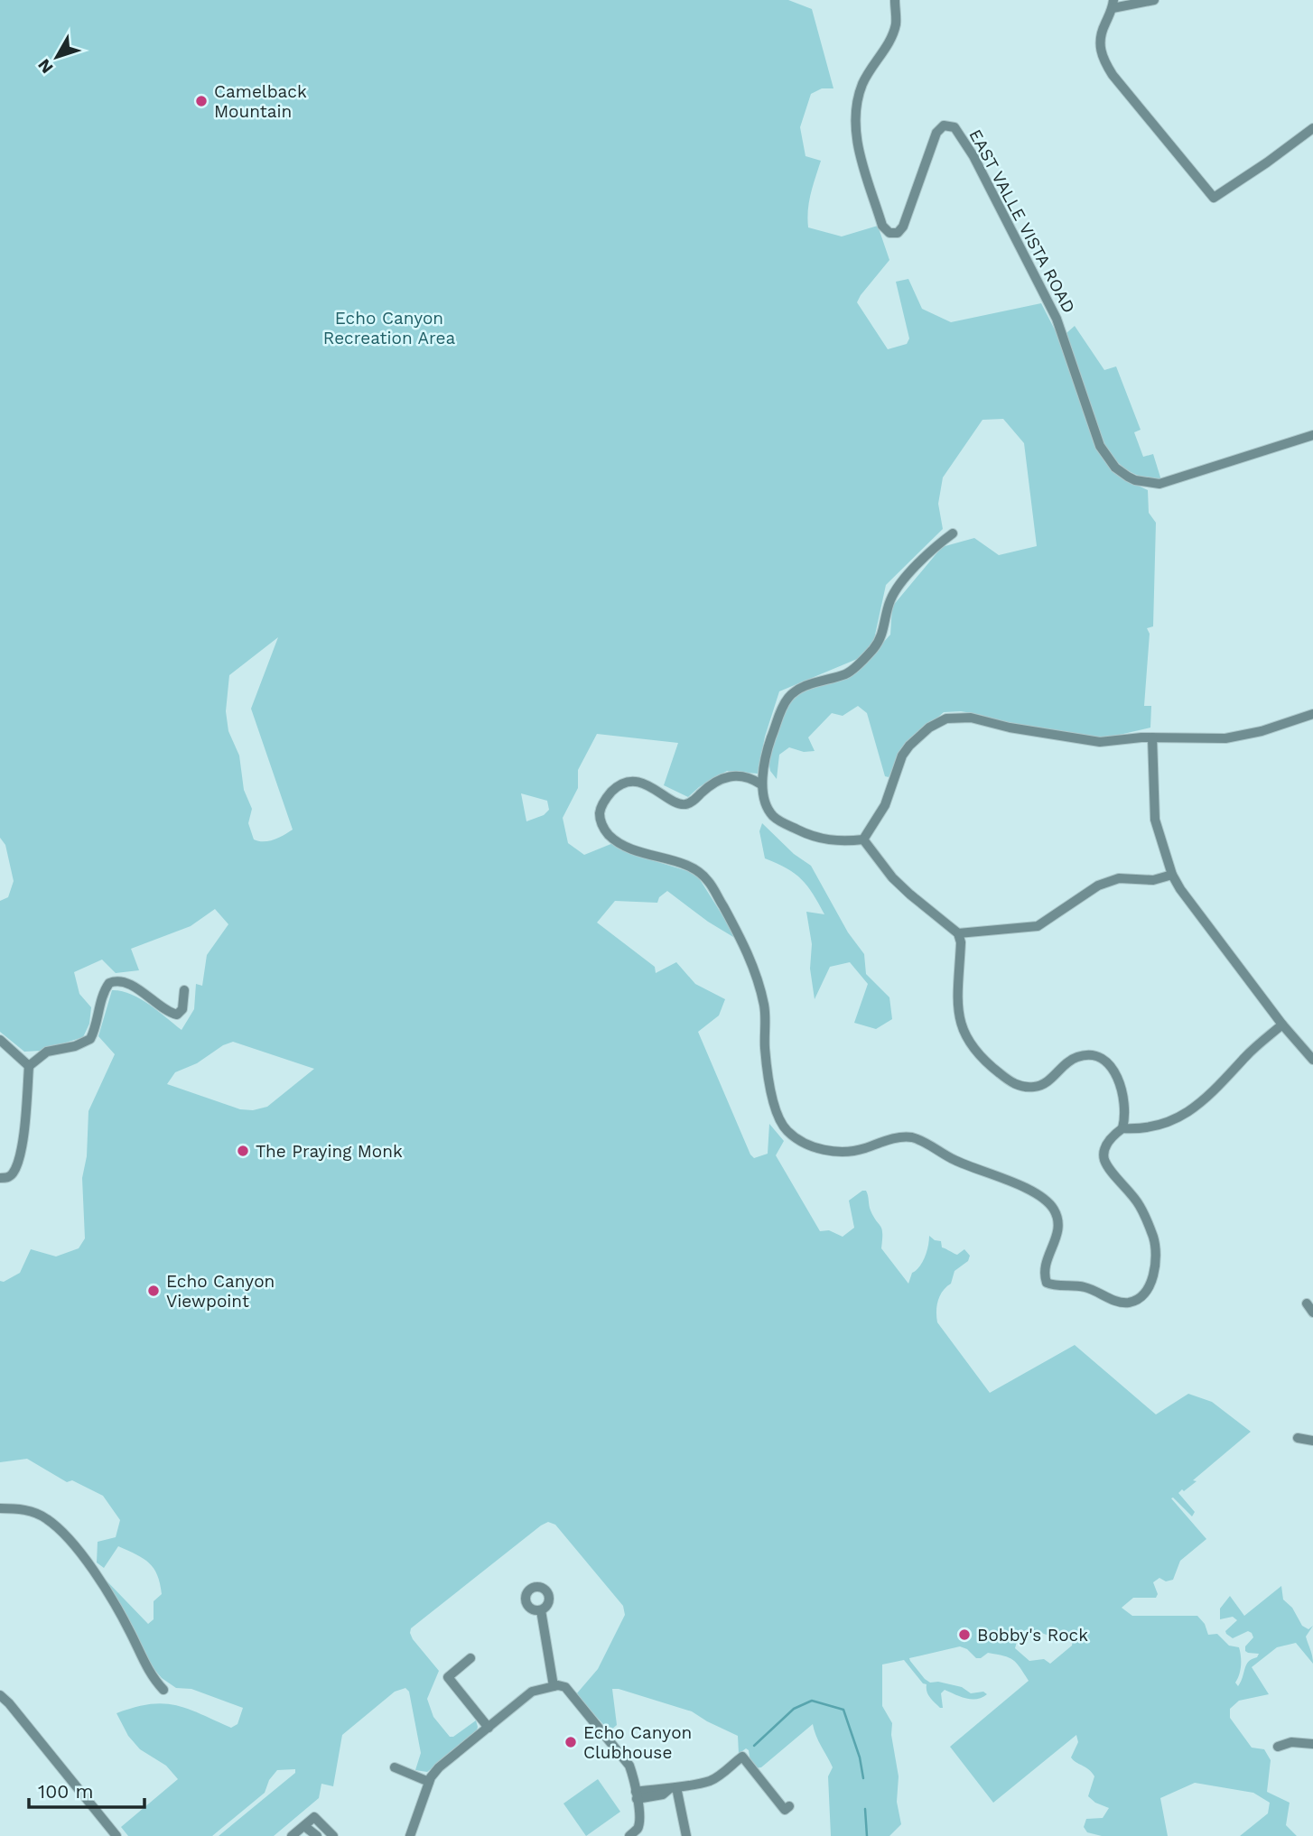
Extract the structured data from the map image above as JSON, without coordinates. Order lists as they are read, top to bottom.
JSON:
{
  "streets": {
    "street": ["EAST VALLE VISTA ROAD"]
  },
  "parks": ["Echo Canyon Recreation Area"],
  "places": [
    "Camelback Mountain",
    "The Praying Monk",
    "Echo Canyon Viewpoint",
    "Bobby's Rock",
    "Echo Canyon Clubhouse"
  ],
  "scale_bar": "100 m",
  "north": "bottom left"
}
